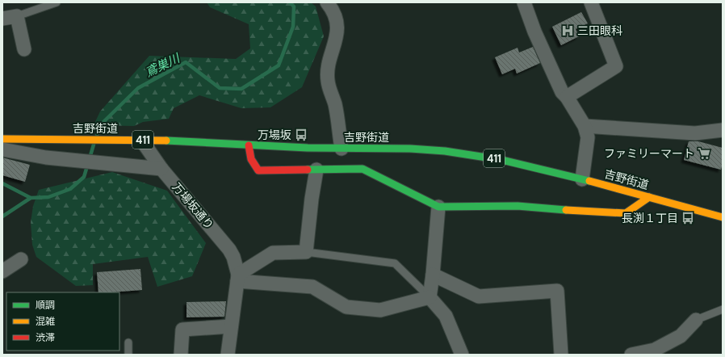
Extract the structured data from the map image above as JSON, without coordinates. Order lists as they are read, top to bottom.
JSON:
{
  "streets": {
    "main road": ["吉野街道", "411"],
    "street": ["万場坂通り"]
  },
  "crossings": [
    ["吉野街道", "万場坂通り"]
  ],
  "water": ["鳶巣川"],
  "places": {
    "hospital": ["三田眼科"],
    "bus stop": ["万場坂", "長渕１丁目"],
    "supermarket": ["ファミリーマート"]
  },
  "legend": ["順調", "混雑", "渋滞"]
}
